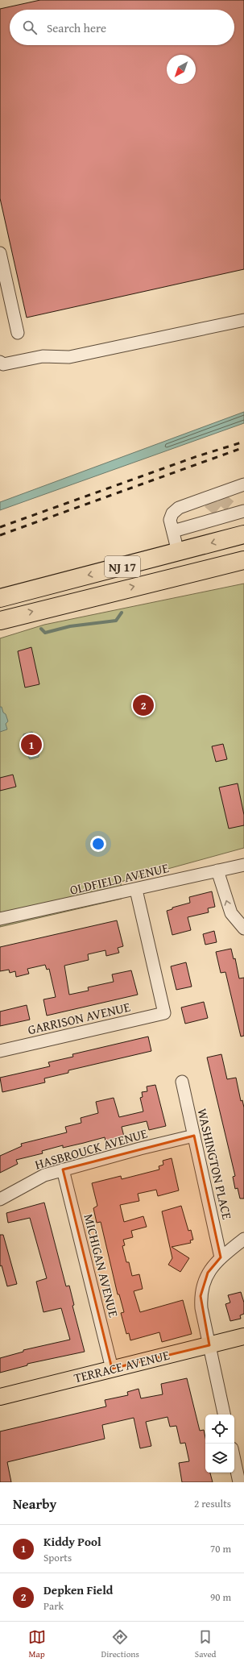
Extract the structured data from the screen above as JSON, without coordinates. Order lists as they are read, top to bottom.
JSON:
{
  "streets": {
    "highway": ["NJ 17"],
    "main road": ["TERRACE AVENUE"],
    "street": [
      "OLDFIELD AVENUE",
      "GARRISON AVENUE",
      "HASBROUCK AVENUE",
      "WASHINGTON PLACE",
      "MICHIGAN AVENUE"
    ]
  },
  "crossings": [
    ["OLDFIELD AVENUE", "GARRISON AVENUE"],
    ["HASBROUCK AVENUE", "WASHINGTON PLACE"],
    ["HASBROUCK AVENUE", "MICHIGAN AVENUE"],
    ["MICHIGAN AVENUE", "TERRACE AVENUE"]
  ],
  "north": "bottom left",
  "page": {
    "search": "Search here",
    "pins": ["2", "1"],
    "heading": ["Nearby", "2 results"],
    "list": [
      {
        "mark": "1",
        "name": "Kiddy Pool",
        "note": "Sports",
        "value": "70 m"
      },
      {
        "mark": "2",
        "name": "Depken Field",
        "note": "Park",
        "value": "90 m"
      }
    ],
    "nav": ["Map", "Directions", "Saved"]
  }
}
